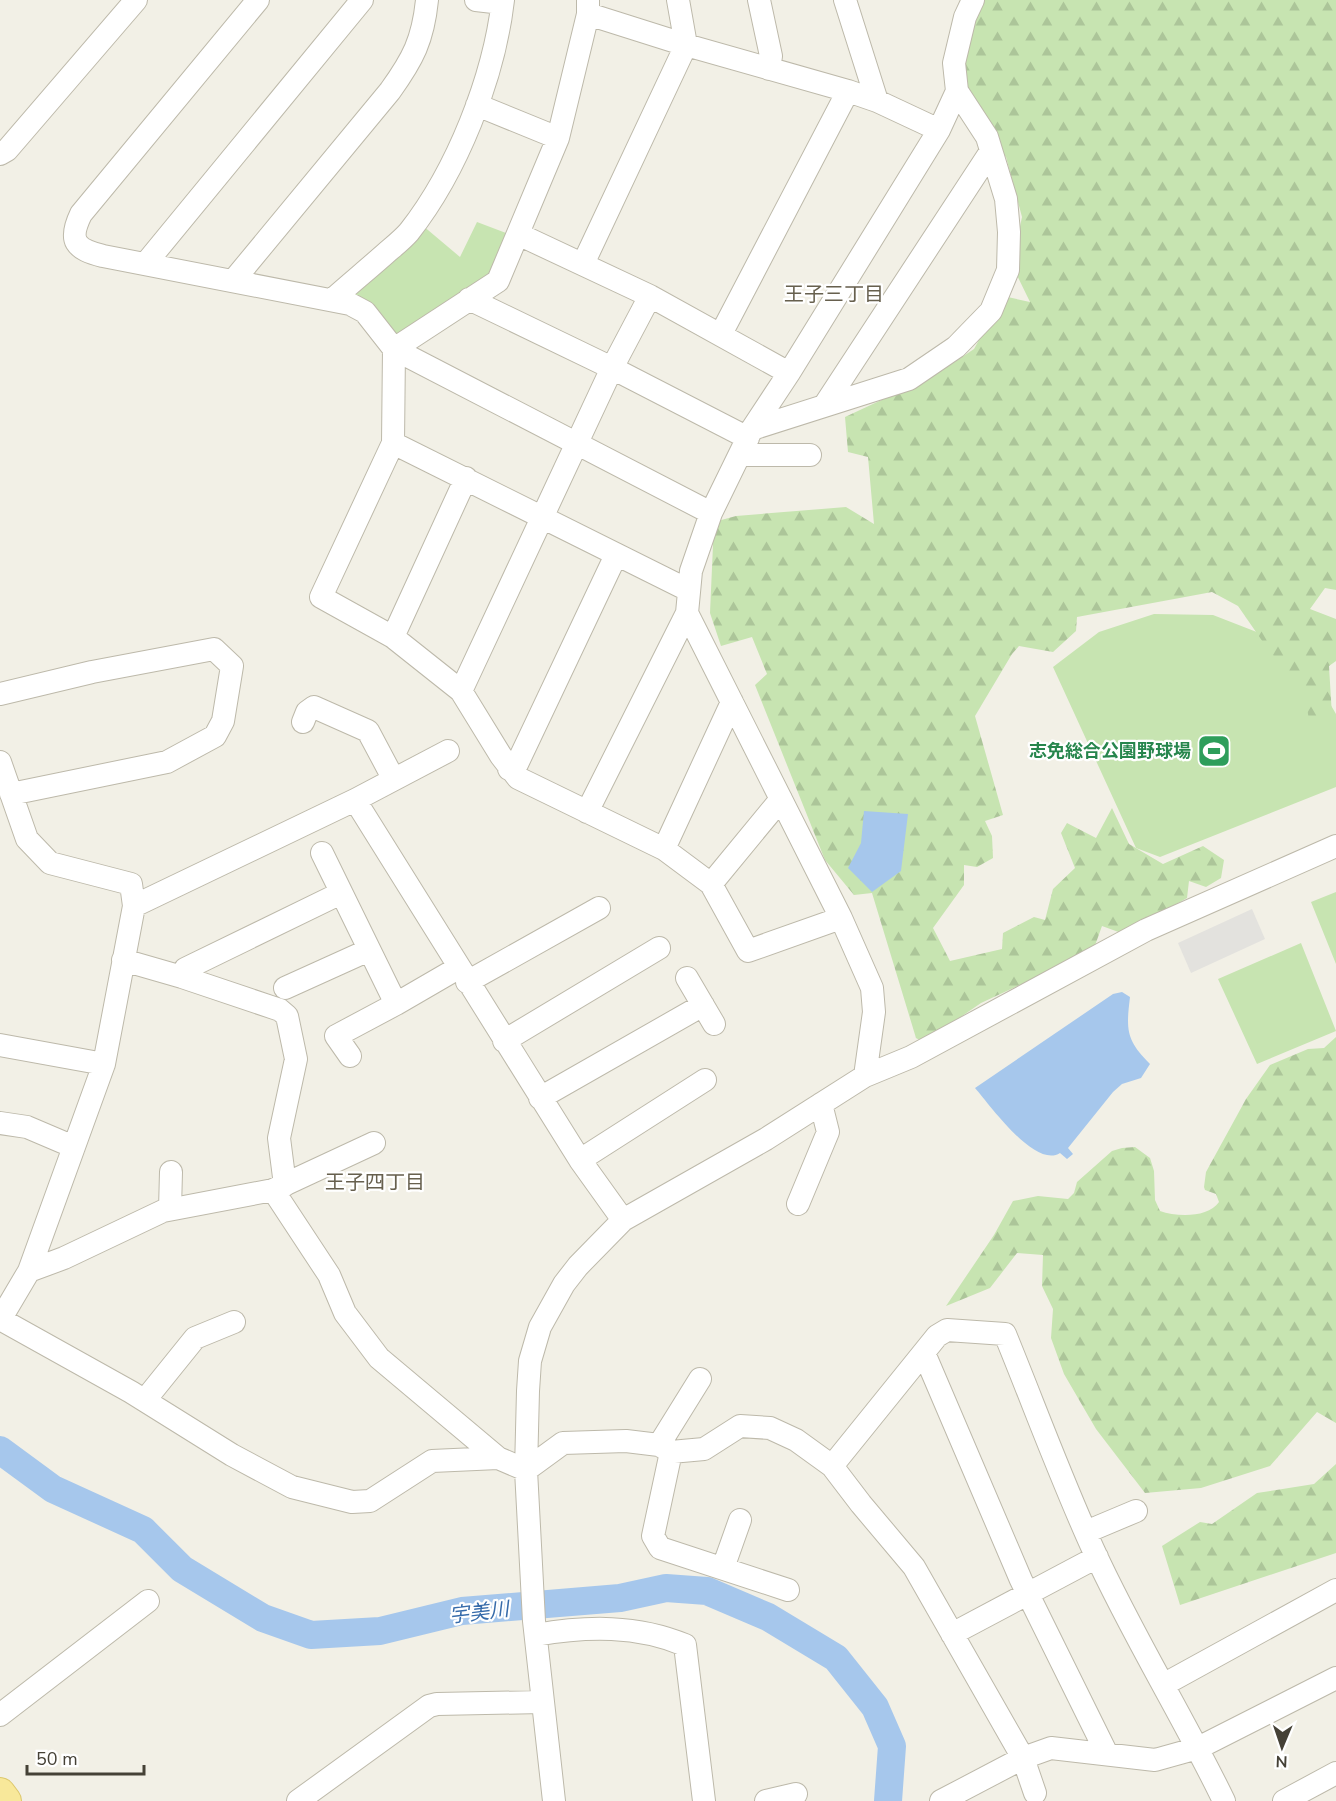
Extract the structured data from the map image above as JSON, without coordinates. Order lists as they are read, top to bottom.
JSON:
{
  "districts": ["王子三丁目", "王子四丁目"],
  "water": ["宇美川"],
  "places": {
    "sports": ["志免総合公園野球場"]
  },
  "scale_bar": "50 m",
  "north": "bottom"
}
